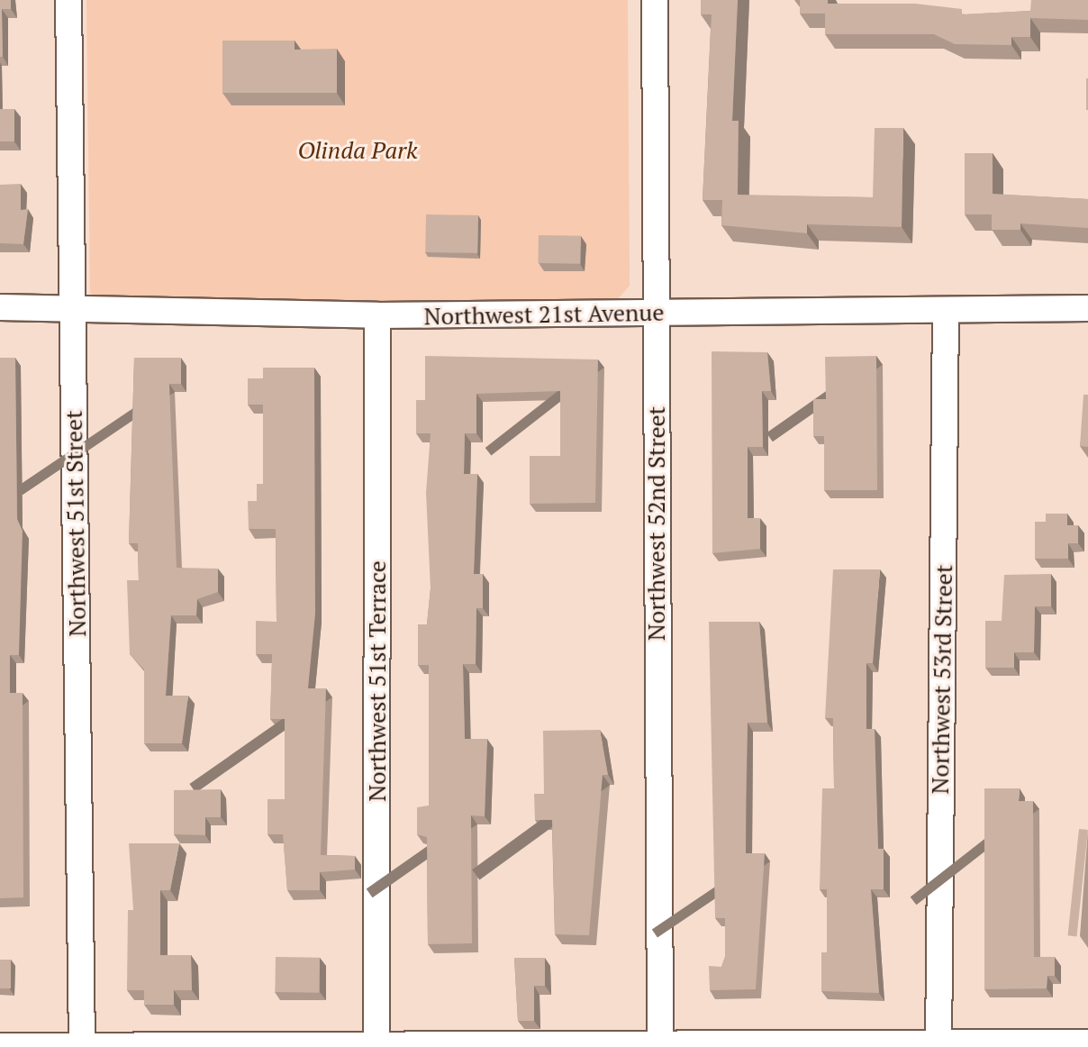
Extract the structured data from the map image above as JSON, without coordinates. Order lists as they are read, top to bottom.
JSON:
{
  "streets": {
    "street": [
      "Northwest 21st Avenue",
      "Northwest 51st Street",
      "Northwest 52nd Street",
      "Northwest 53rd Street",
      "Northwest 51st Terrace"
    ]
  },
  "crossings": [
    ["Northwest 21st Avenue", "Northwest 51st Street"],
    ["Northwest 21st Avenue", "Northwest 52nd Street"],
    ["Northwest 21st Avenue", "Northwest 53rd Street"],
    ["Northwest 21st Avenue", "Northwest 51st Terrace"]
  ],
  "parks": ["Olinda Park"]
}
